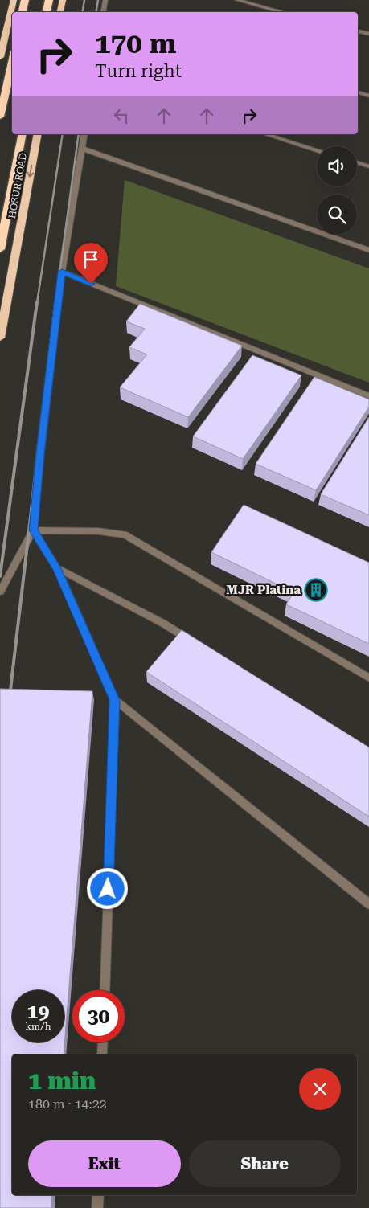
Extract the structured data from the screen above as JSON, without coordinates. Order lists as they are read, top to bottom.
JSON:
{
  "streets": {
    "highway": ["HOSUR ROAD"]
  },
  "places": {
    "building": ["MJR Platina"]
  },
  "page": {
    "turn": ["170 m", "Turn right"],
    "speed": "19 km/h",
    "limit": "30",
    "heading": ["1 min", "180 m · 14:22"],
    "buttons": ["Exit", "Share"]
  }
}
